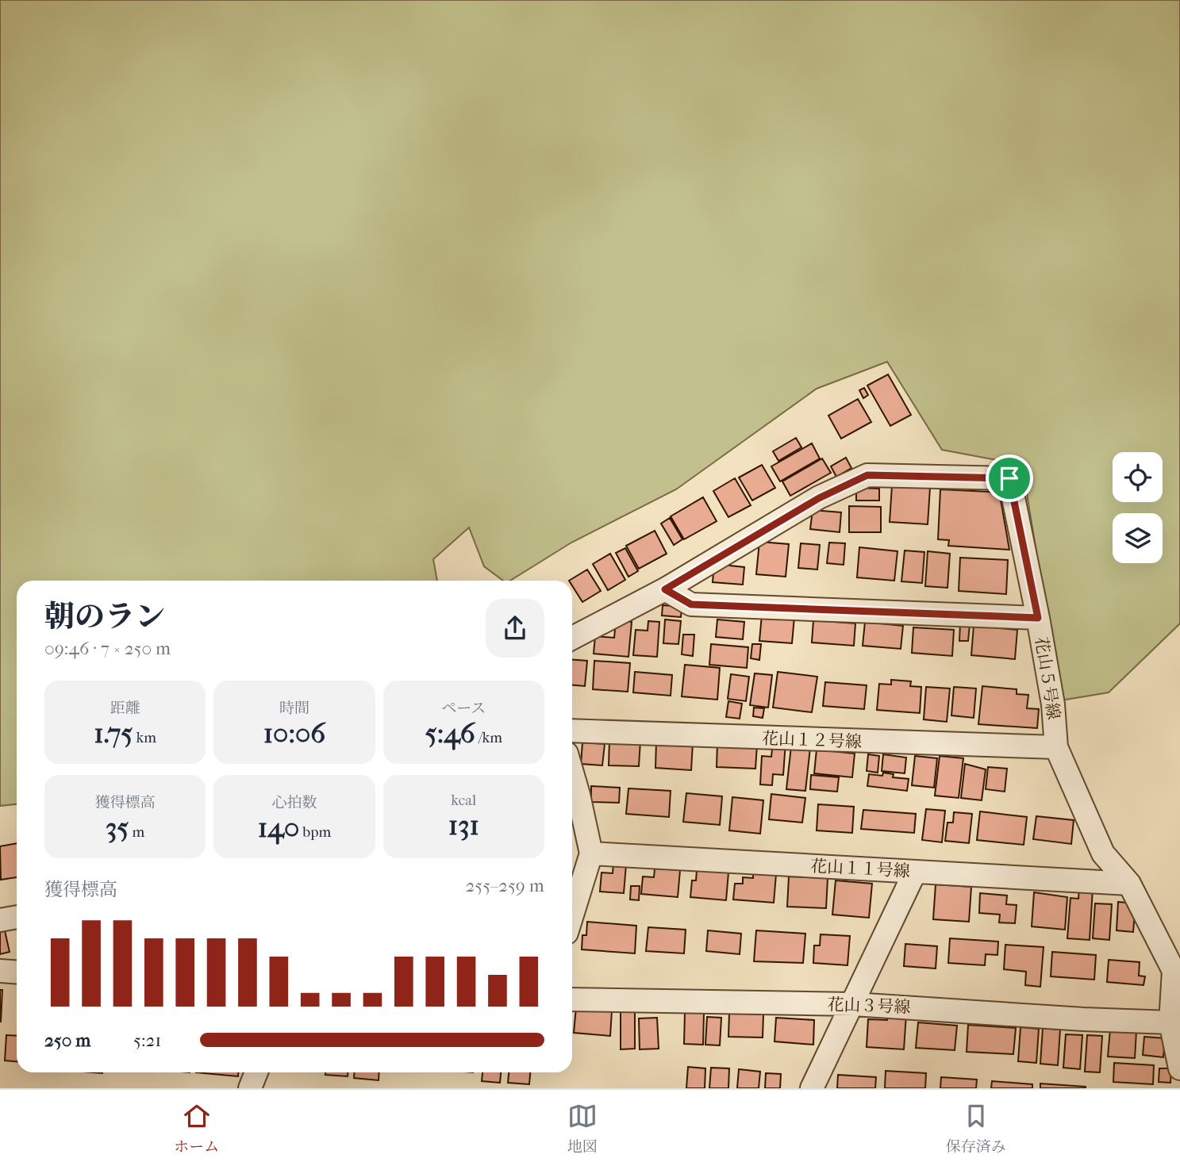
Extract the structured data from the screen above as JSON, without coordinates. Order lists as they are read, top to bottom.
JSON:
{
  "streets": {
    "street": [
      "花山５号線",
      "花山１２号線",
      "花山１１号線",
      "花山３号線"
    ]
  },
  "crossings": [
    ["花山５号線", "花山１２号線"],
    ["花山５号線", "花山１１号線"],
    ["花山５号線", "花山３号線"]
  ],
  "page": {
    "heading": ["朝のラン", "09:46 · 7 × 250 m"],
    "stats": [
      ["距離", "1.75 km"],
      ["時間", "10:06"],
      ["ペース", "5:46 /km"],
      ["獲得標高", "35 m"],
      ["心拍数", "140 bpm"],
      ["kcal", "131"]
    ],
    "chart": ["獲得標高", "255–259 m"],
    "list": [
      {
        "name": "250 m",
        "note": "5:21"
      }
    ],
    "tabs": ["ホーム", "地図", "保存済み"]
  }
}
